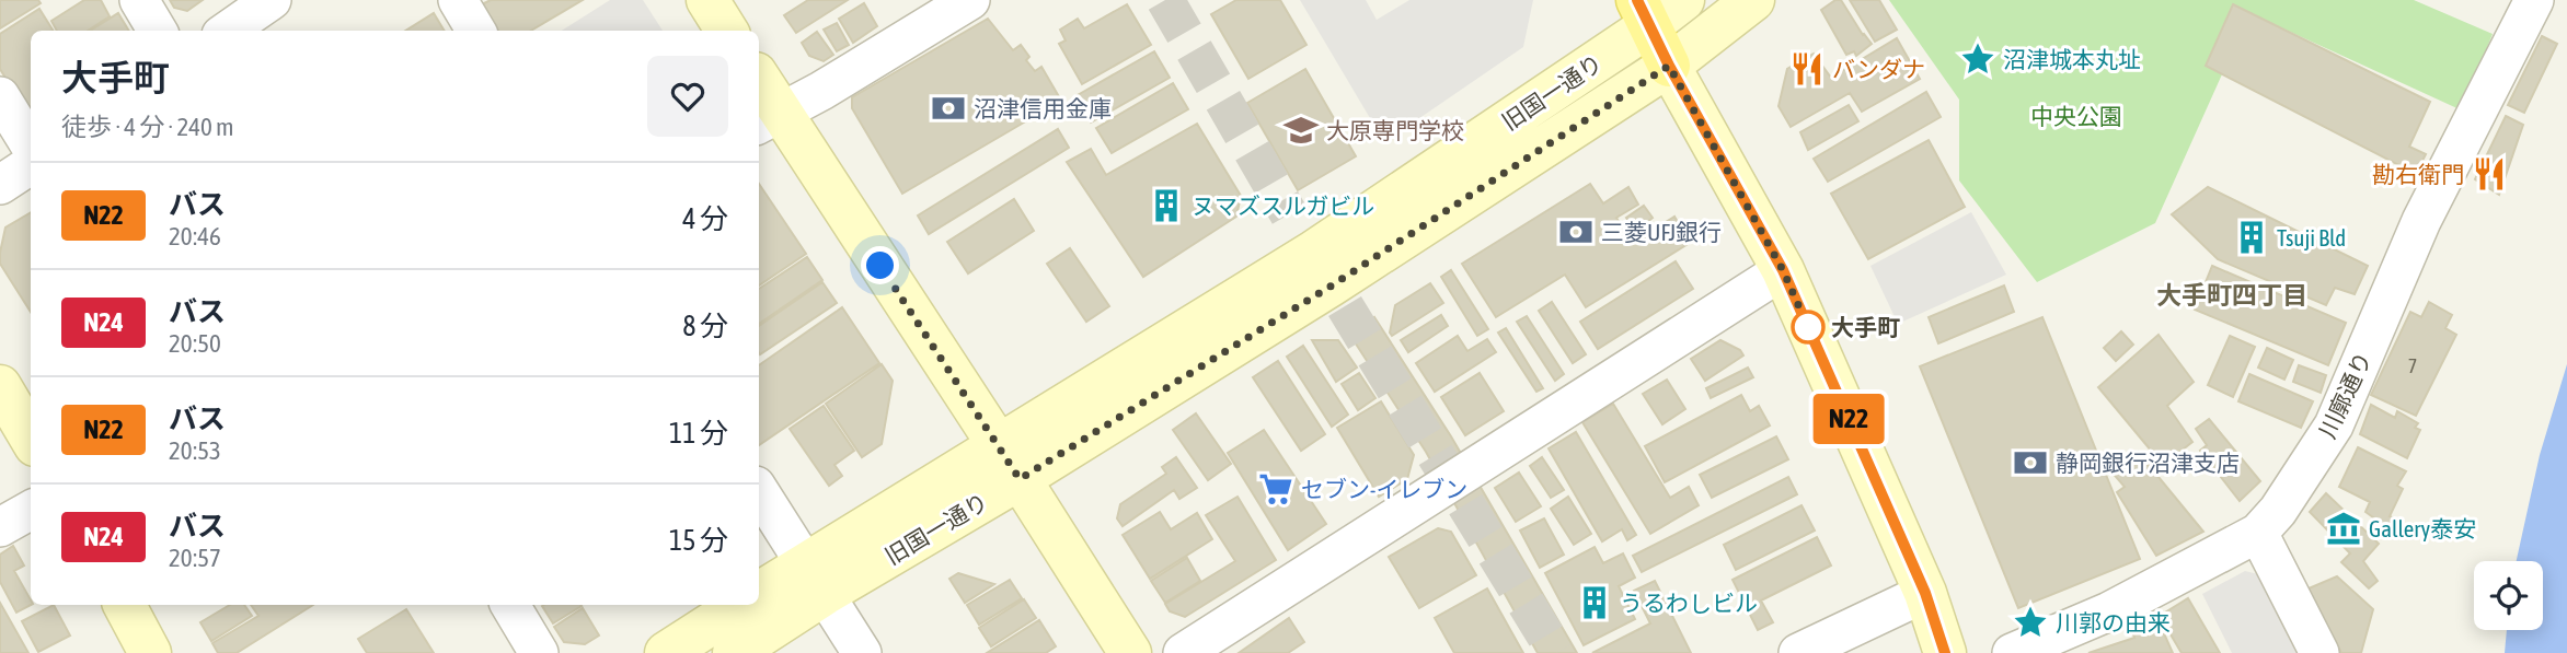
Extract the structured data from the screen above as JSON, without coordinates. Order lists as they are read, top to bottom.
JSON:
{
  "streets": {
    "main road": ["旧国一通り"],
    "street": ["川廓通り"]
  },
  "districts": ["大手町四丁目"],
  "parks": ["中央公園"],
  "places": {
    "place": ["沼津城本丸址", "川郭の由来"],
    "restaurant": ["バンダナ", "勘右衛門"],
    "bank": ["沼津信用金庫", "三菱UFJ銀行", "静岡銀行沼津支店"],
    "school or university": ["大原専門学校"],
    "building": ["ヌマズスルガビル", "Tsuji Bld", "うるわしビル"],
    "other": ["大手町"],
    "supermarket": ["セブン-イレブン"],
    "museum": ["Gallery泰安"]
  },
  "lines": ["bus line N22"],
  "house_numbers": ["7"],
  "page": {
    "on_map": "N22",
    "heading": ["大手町", "徒歩 · 4 分 · 240 m"],
    "list": [
      {
        "mark": "N22",
        "name": "バス",
        "note": "20:46",
        "value": "4 分"
      },
      {
        "mark": "N24",
        "name": "バス",
        "note": "20:50",
        "value": "8 分"
      },
      {
        "mark": "N22",
        "name": "バス",
        "note": "20:53",
        "value": "11 分"
      },
      {
        "mark": "N24",
        "name": "バス",
        "note": "20:57",
        "value": "15 分"
      }
    ]
  }
}
